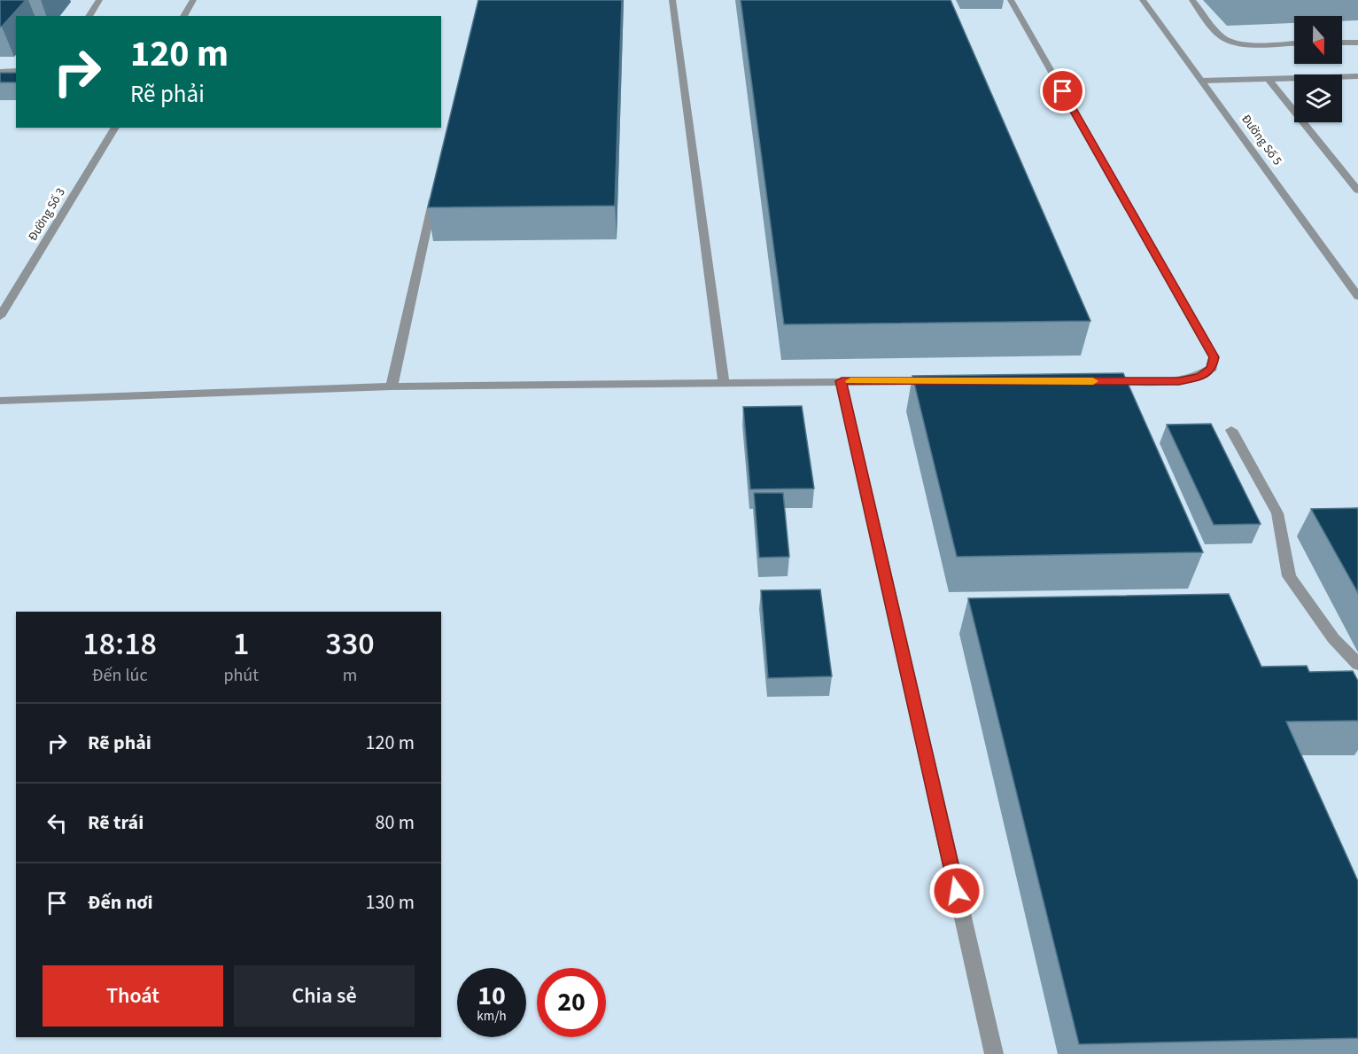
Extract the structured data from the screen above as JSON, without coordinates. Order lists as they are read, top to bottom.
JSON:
{
  "streets": {
    "street": ["Đường Số 5", "Đường Số 3"]
  },
  "north": "bottom",
  "page": {
    "turn": ["120 m", "Rẽ phải"],
    "eta": [
      "18:18",
      "Đến lúc",
      "1",
      "phút",
      "330",
      "m"
    ],
    "list": [
      {
        "name": "Rẽ phải",
        "value": "120 m"
      },
      {
        "name": "Rẽ trái",
        "value": "80 m"
      },
      {
        "name": "Đến nơi",
        "value": "130 m"
      }
    ],
    "buttons": ["Thoát", "Chia sẻ"],
    "speed": "10 km/h",
    "limit": "20"
  }
}
